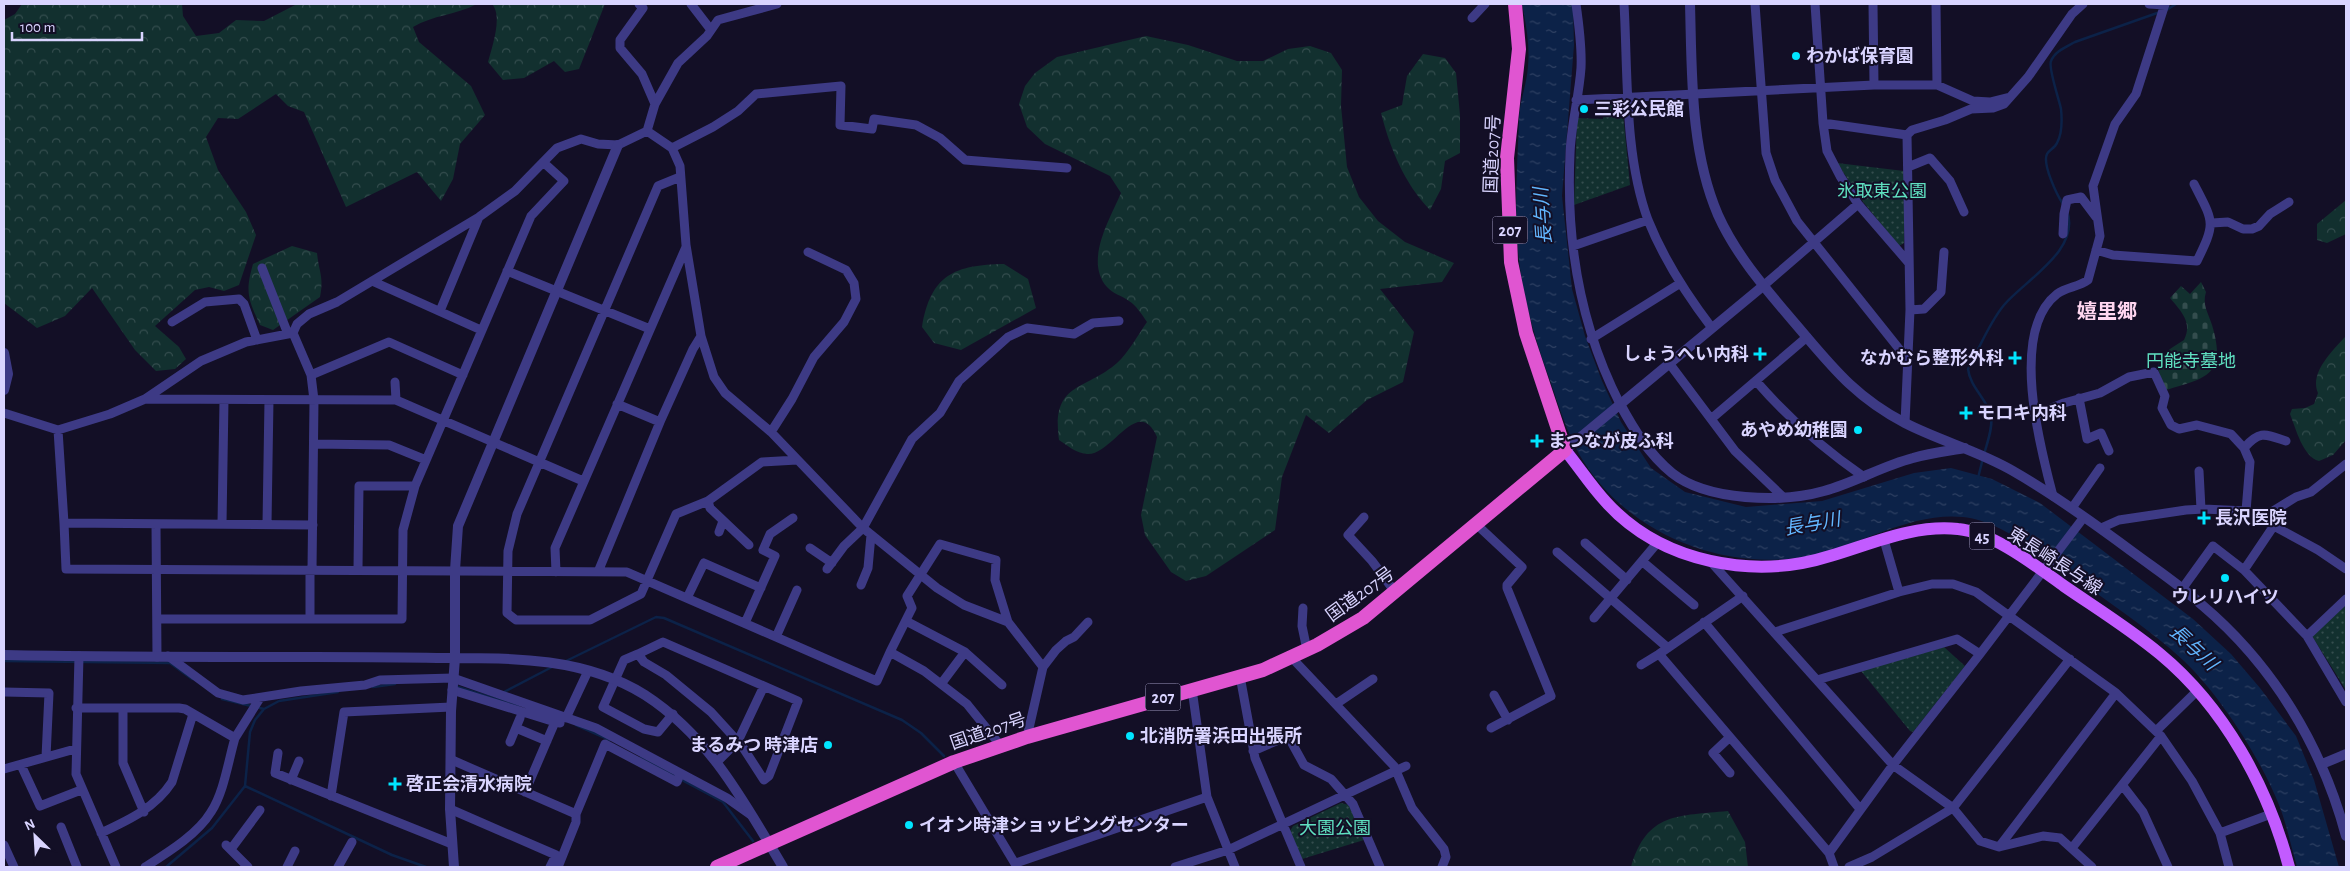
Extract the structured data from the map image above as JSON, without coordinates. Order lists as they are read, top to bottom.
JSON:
{
  "streets": {
    "highway": ["国道207号", "207"],
    "main road": ["45", "東長崎長与線"]
  },
  "crossings": [
    ["国道207号", "東長崎長与線"]
  ],
  "districts": ["嬉里郷"],
  "water": ["長与川"],
  "parks": ["氷取東公園", "円能寺墓地", "大園公園"],
  "places": {
    "other": [
      "わかば保育園",
      "三彩公民館",
      "あやめ幼稚園",
      "ウレリハイツ",
      "北消防署浜田出張所",
      "まるみつ 時津店",
      "イオン時津ショッピングセンター"
    ],
    "health": [
      "しょうへい内科",
      "なかむら整形外科",
      "モロキ内科",
      "まつなが皮ふ科",
      "長沢医院",
      "啓正会清水病院"
    ]
  },
  "scale_bar": "100 m",
  "north": "top left"
}
